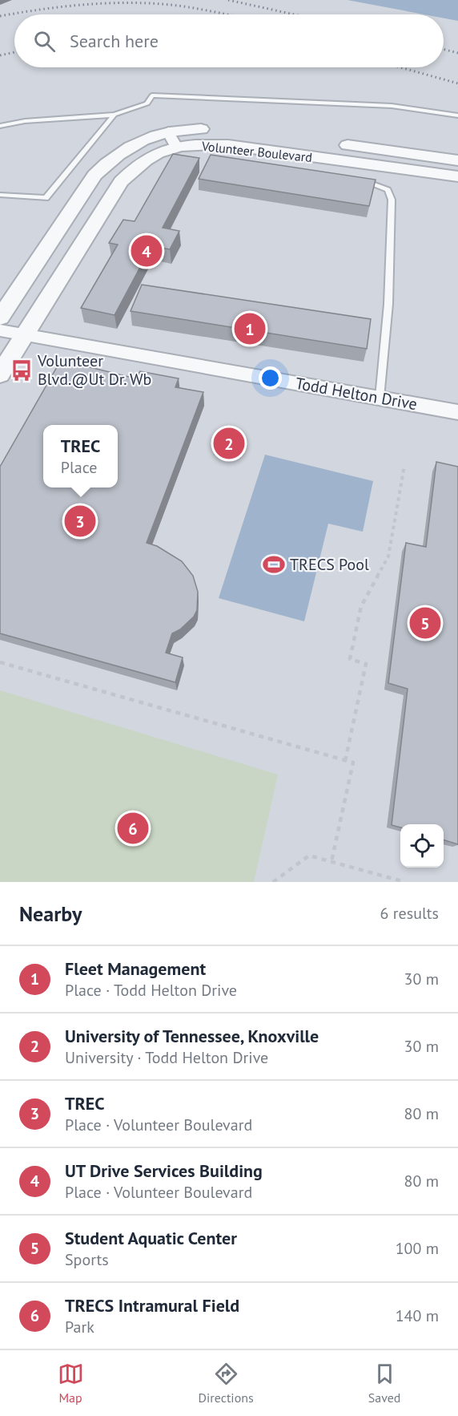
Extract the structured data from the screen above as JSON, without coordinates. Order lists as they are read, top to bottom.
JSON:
{
  "streets": {
    "street": ["Volunteer Boulevard", "Todd Helton Drive"]
  },
  "crossings": [
    ["Volunteer Boulevard", "Todd Helton Drive"]
  ],
  "places": {
    "bus stop": ["Volunteer Blvd.@Ut Dr. Wb"],
    "sports": ["TRECS Pool"]
  },
  "page": {
    "search": "Search here",
    "pins": [
      "4",
      "1",
      "2",
      "3",
      "5",
      "6"
    ],
    "popup": ["TREC", "Place"],
    "heading": ["Nearby", "6 results"],
    "list": [
      {
        "mark": "1",
        "name": "Fleet Management",
        "note": "Place · Todd Helton Drive",
        "value": "30 m"
      },
      {
        "mark": "2",
        "name": "University of Tennessee, Knoxville",
        "note": "University · Todd Helton Drive",
        "value": "30 m"
      },
      {
        "mark": "3",
        "name": "TREC",
        "note": "Place · Volunteer Boulevard",
        "value": "80 m"
      },
      {
        "mark": "4",
        "name": "UT Drive Services Building",
        "note": "Place · Volunteer Boulevard",
        "value": "80 m"
      },
      {
        "mark": "5",
        "name": "Student Aquatic Center",
        "note": "Sports",
        "value": "100 m"
      },
      {
        "mark": "6",
        "name": "TRECS Intramural Field",
        "note": "Park",
        "value": "140 m"
      }
    ],
    "nav": ["Map", "Directions", "Saved"]
  }
}
